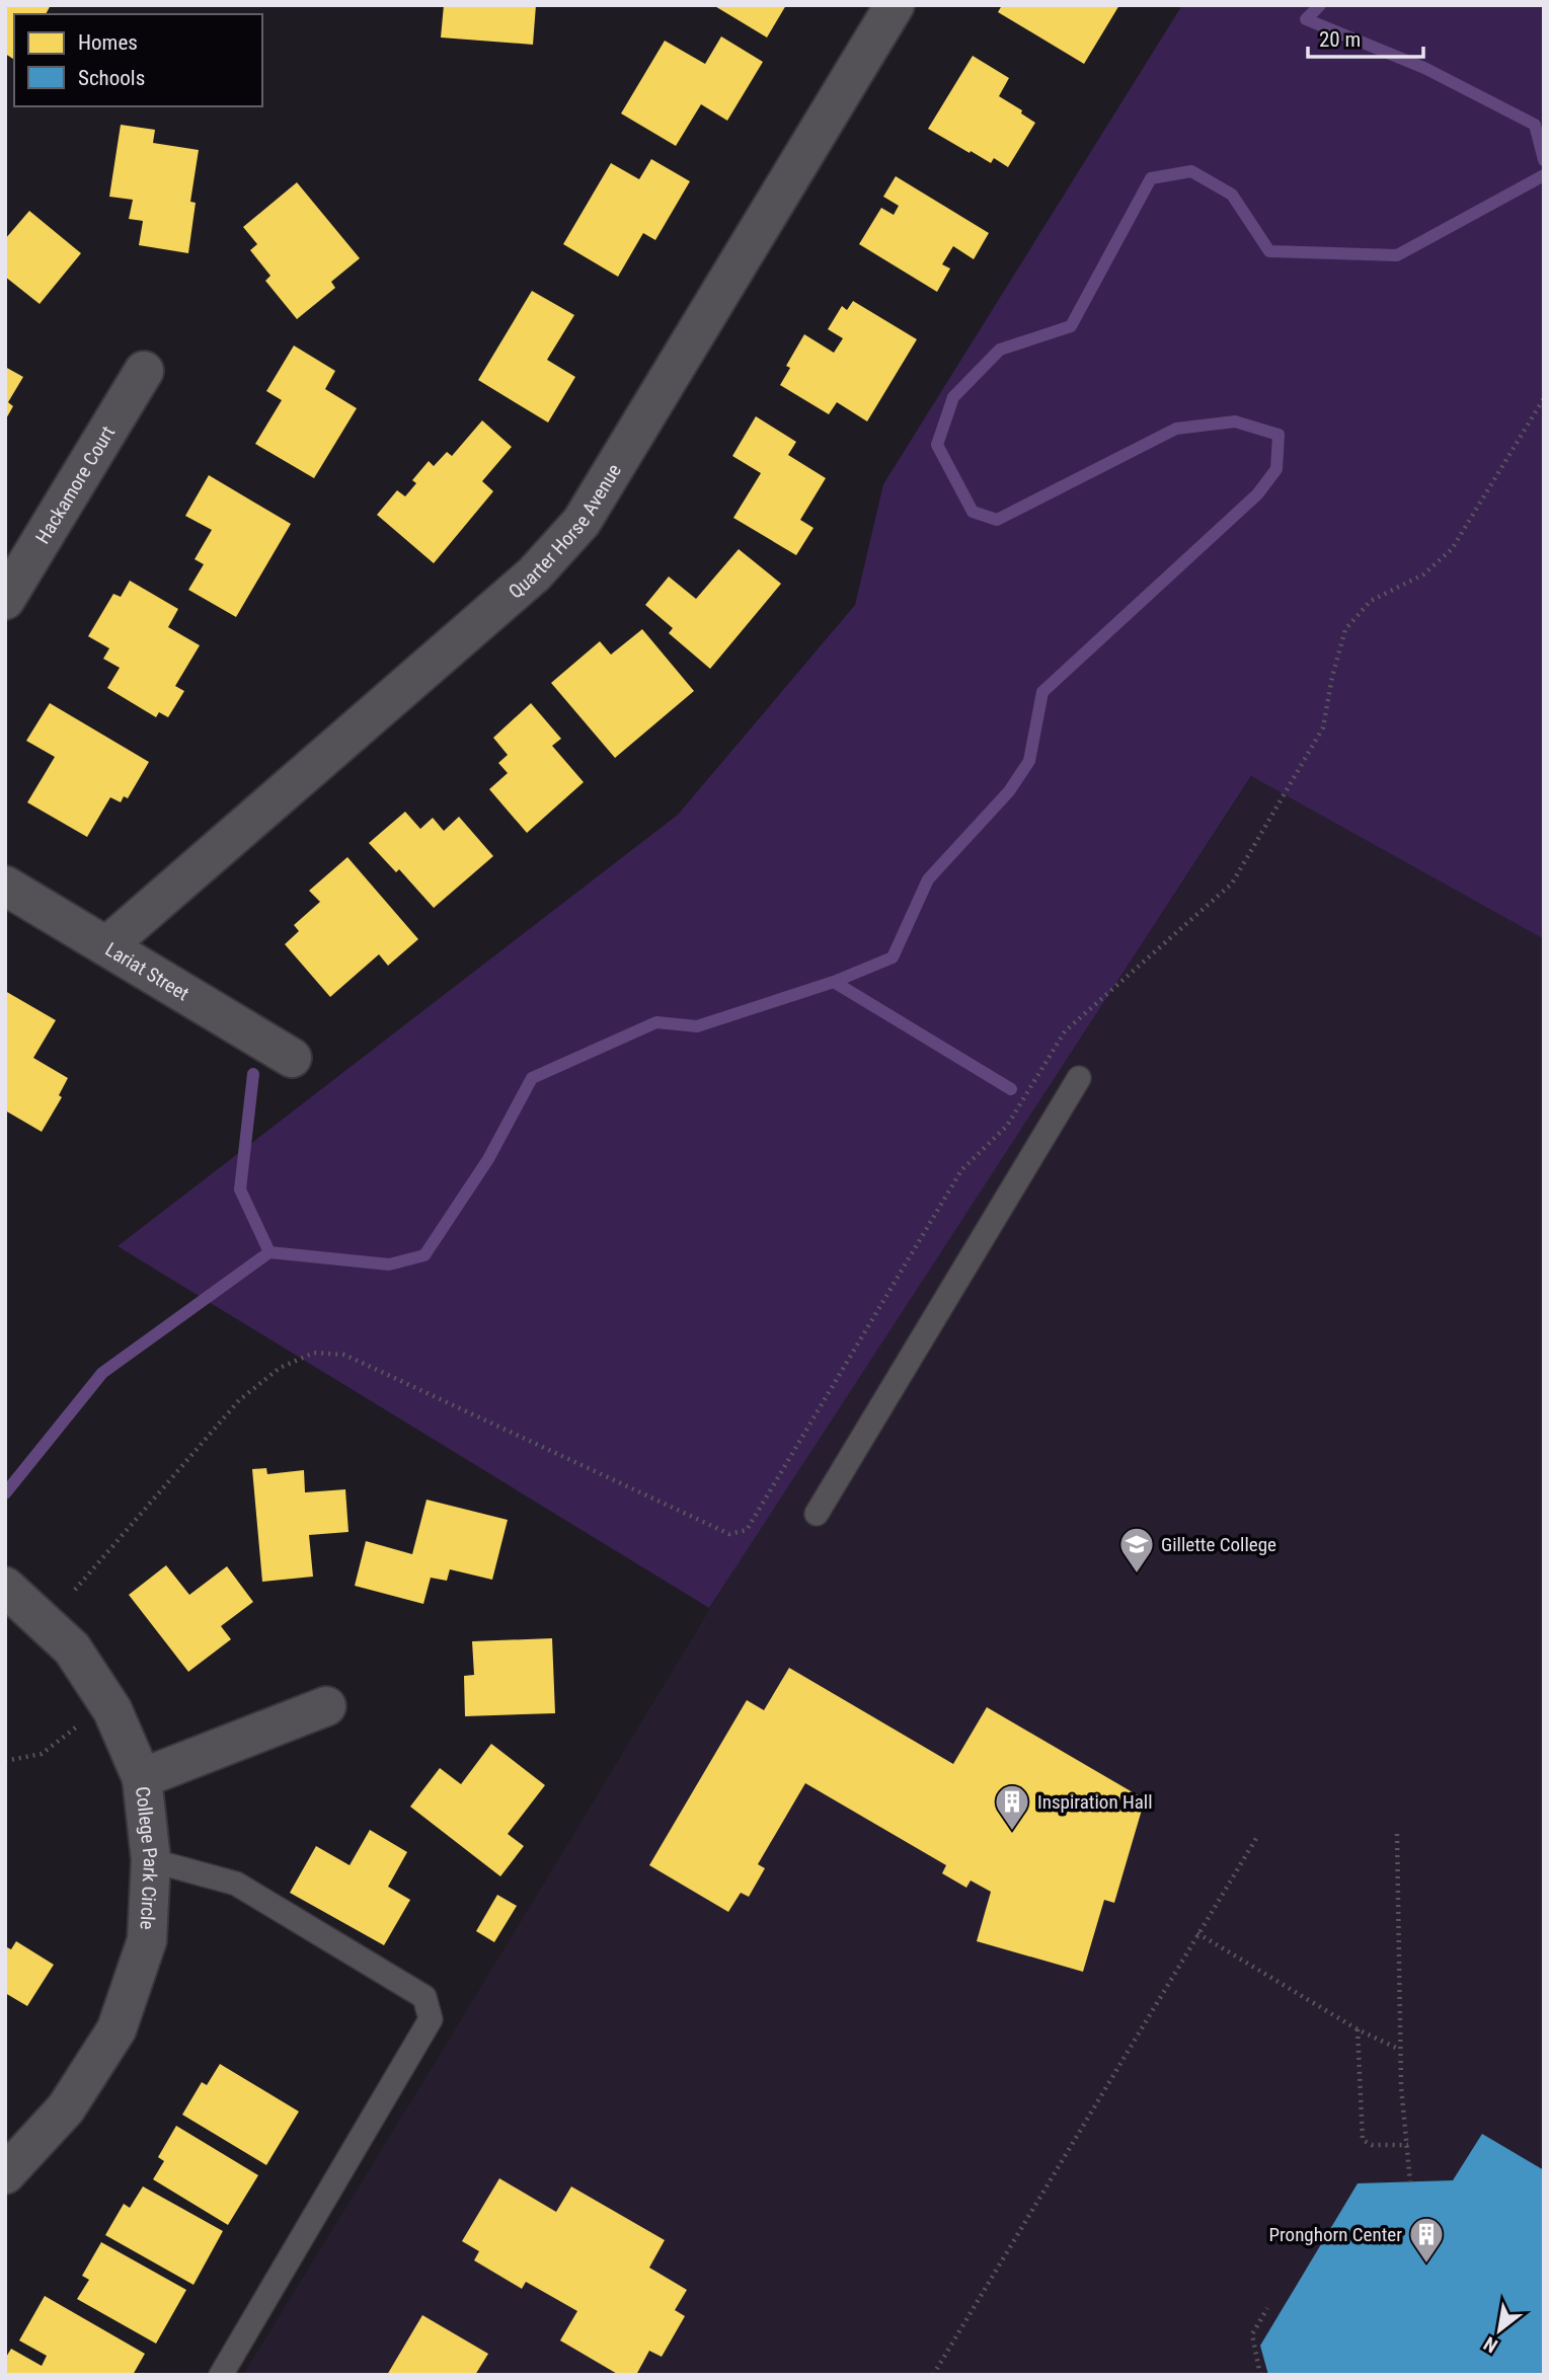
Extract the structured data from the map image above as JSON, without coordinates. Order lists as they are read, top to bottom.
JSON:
{
  "streets": {
    "street": [
      "Hackamore Court",
      "Quarter Horse Avenue",
      "Lariat Street",
      "College Park Circle"
    ]
  },
  "crossings": [
    ["Quarter Horse Avenue", "Lariat Street"]
  ],
  "places": {
    "school or university": ["Gillette College"],
    "building": ["Inspiration Hall", "Pronghorn Center"]
  },
  "legend": ["Homes", "Schools"],
  "scale_bar": "20 m",
  "north": "bottom left"
}
